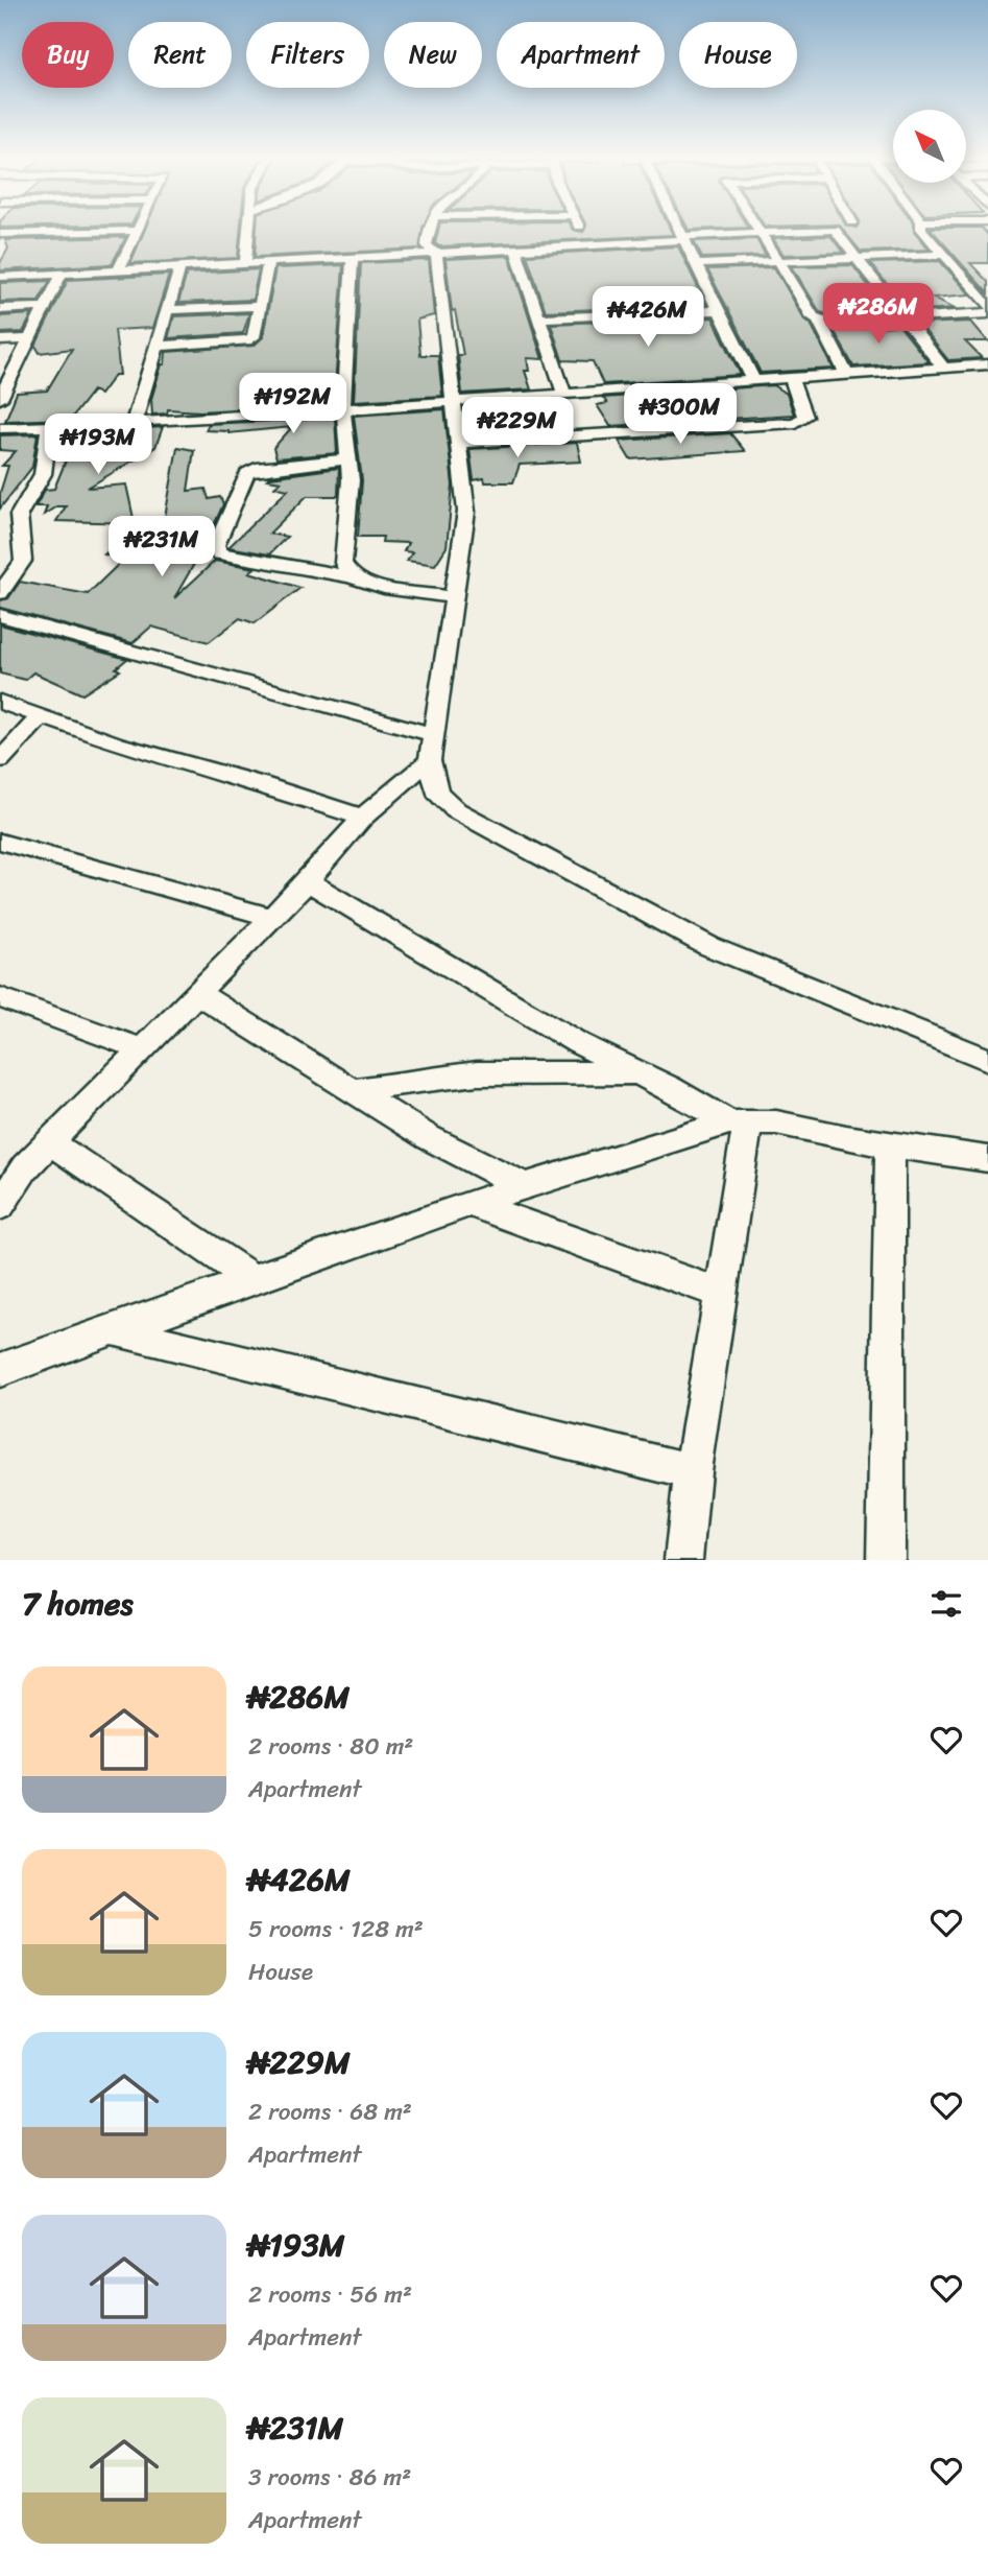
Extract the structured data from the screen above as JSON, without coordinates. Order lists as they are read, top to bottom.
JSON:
{
  "north": "top left",
  "page": {
    "chip": [
      "Buy",
      "Rent",
      "Filters",
      "New",
      "Apartment",
      "House"
    ],
    "price": [
      "₦286M",
      "₦426M",
      "₦192M",
      "₦300M",
      "₦229M",
      "₦193M",
      "₦231M"
    ],
    "heading": "7 homes",
    "list": [
      {
        "name": "₦286M",
        "note": "2 rooms · 80 m² · Apartment"
      },
      {
        "name": "₦426M",
        "note": "5 rooms · 128 m² · House"
      },
      {
        "name": "₦229M",
        "note": "2 rooms · 68 m² · Apartment"
      },
      {
        "name": "₦193M",
        "note": "2 rooms · 56 m² · Apartment"
      },
      {
        "name": "₦231M",
        "note": "3 rooms · 86 m² · Apartment"
      }
    ]
  }
}
